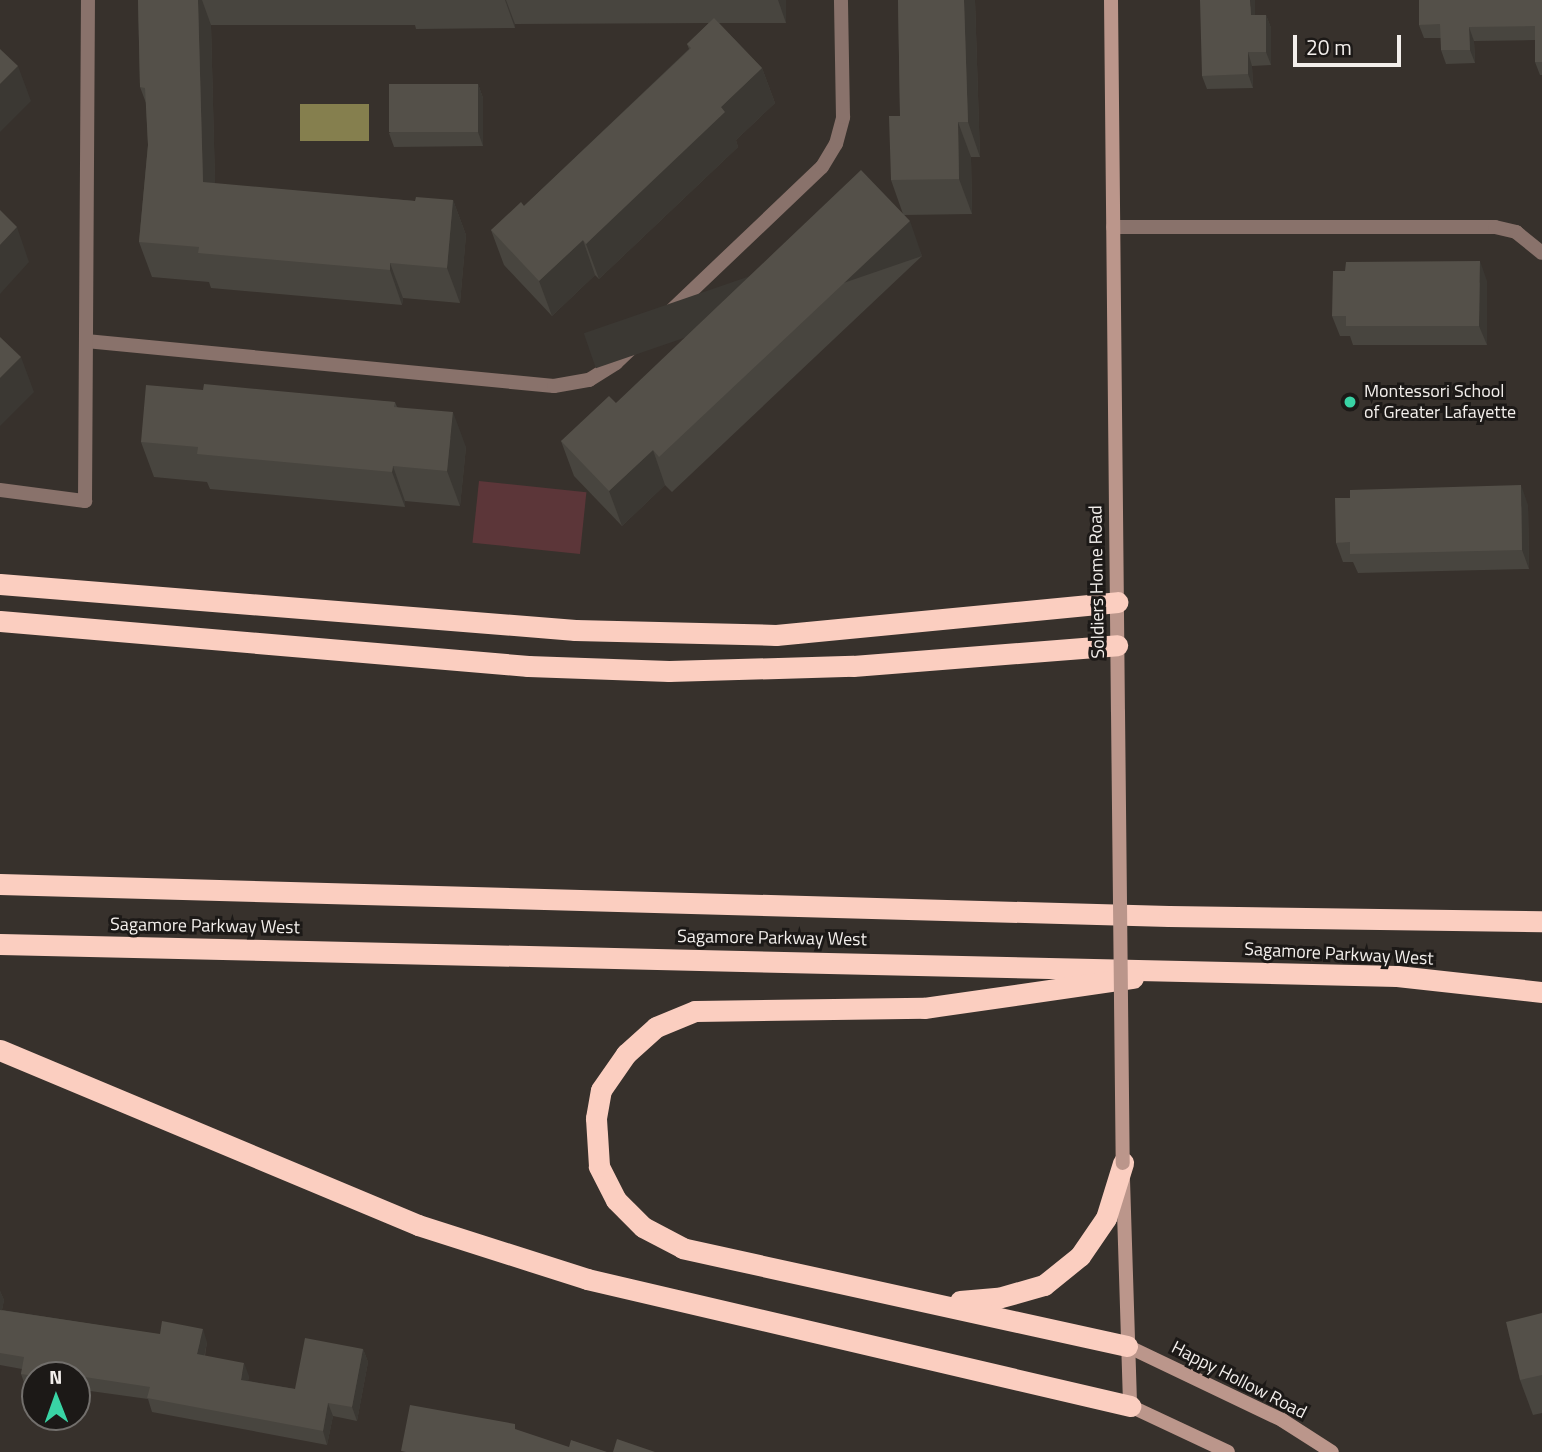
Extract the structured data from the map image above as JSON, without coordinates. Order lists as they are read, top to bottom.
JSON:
{
  "streets": {
    "highway": ["Sagamore Parkway West"],
    "street": ["Soldiers Home Road", "Happy Hollow Road"]
  },
  "places": ["Montessori School of Greater Lafayette"],
  "scale_bar": "20 m",
  "north": "top"
}
